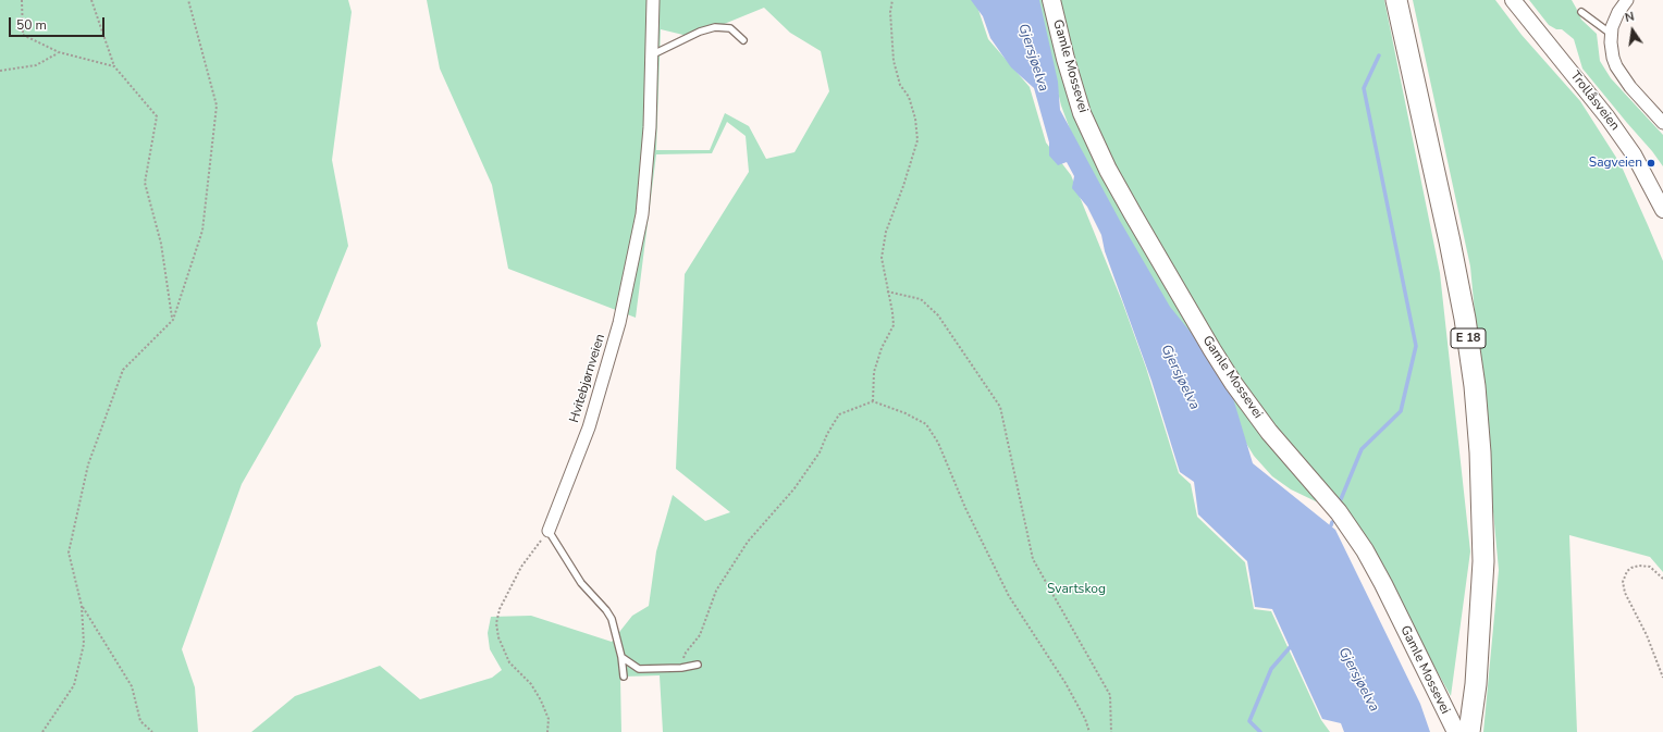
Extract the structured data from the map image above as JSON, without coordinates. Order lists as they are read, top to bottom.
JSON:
{
  "streets": {
    "highway": ["E 18"],
    "main road": ["Gamle Mossevei"],
    "street": ["Trollåsveien", "Hvitebjørnveien"]
  },
  "crossings": [
    ["Gamle Mossevei", "E 18"]
  ],
  "water": ["Gjersjøelva"],
  "parks": ["Svartskog"],
  "places": ["Sagveien"],
  "scale_bar": "50 m",
  "north": "top"
}
